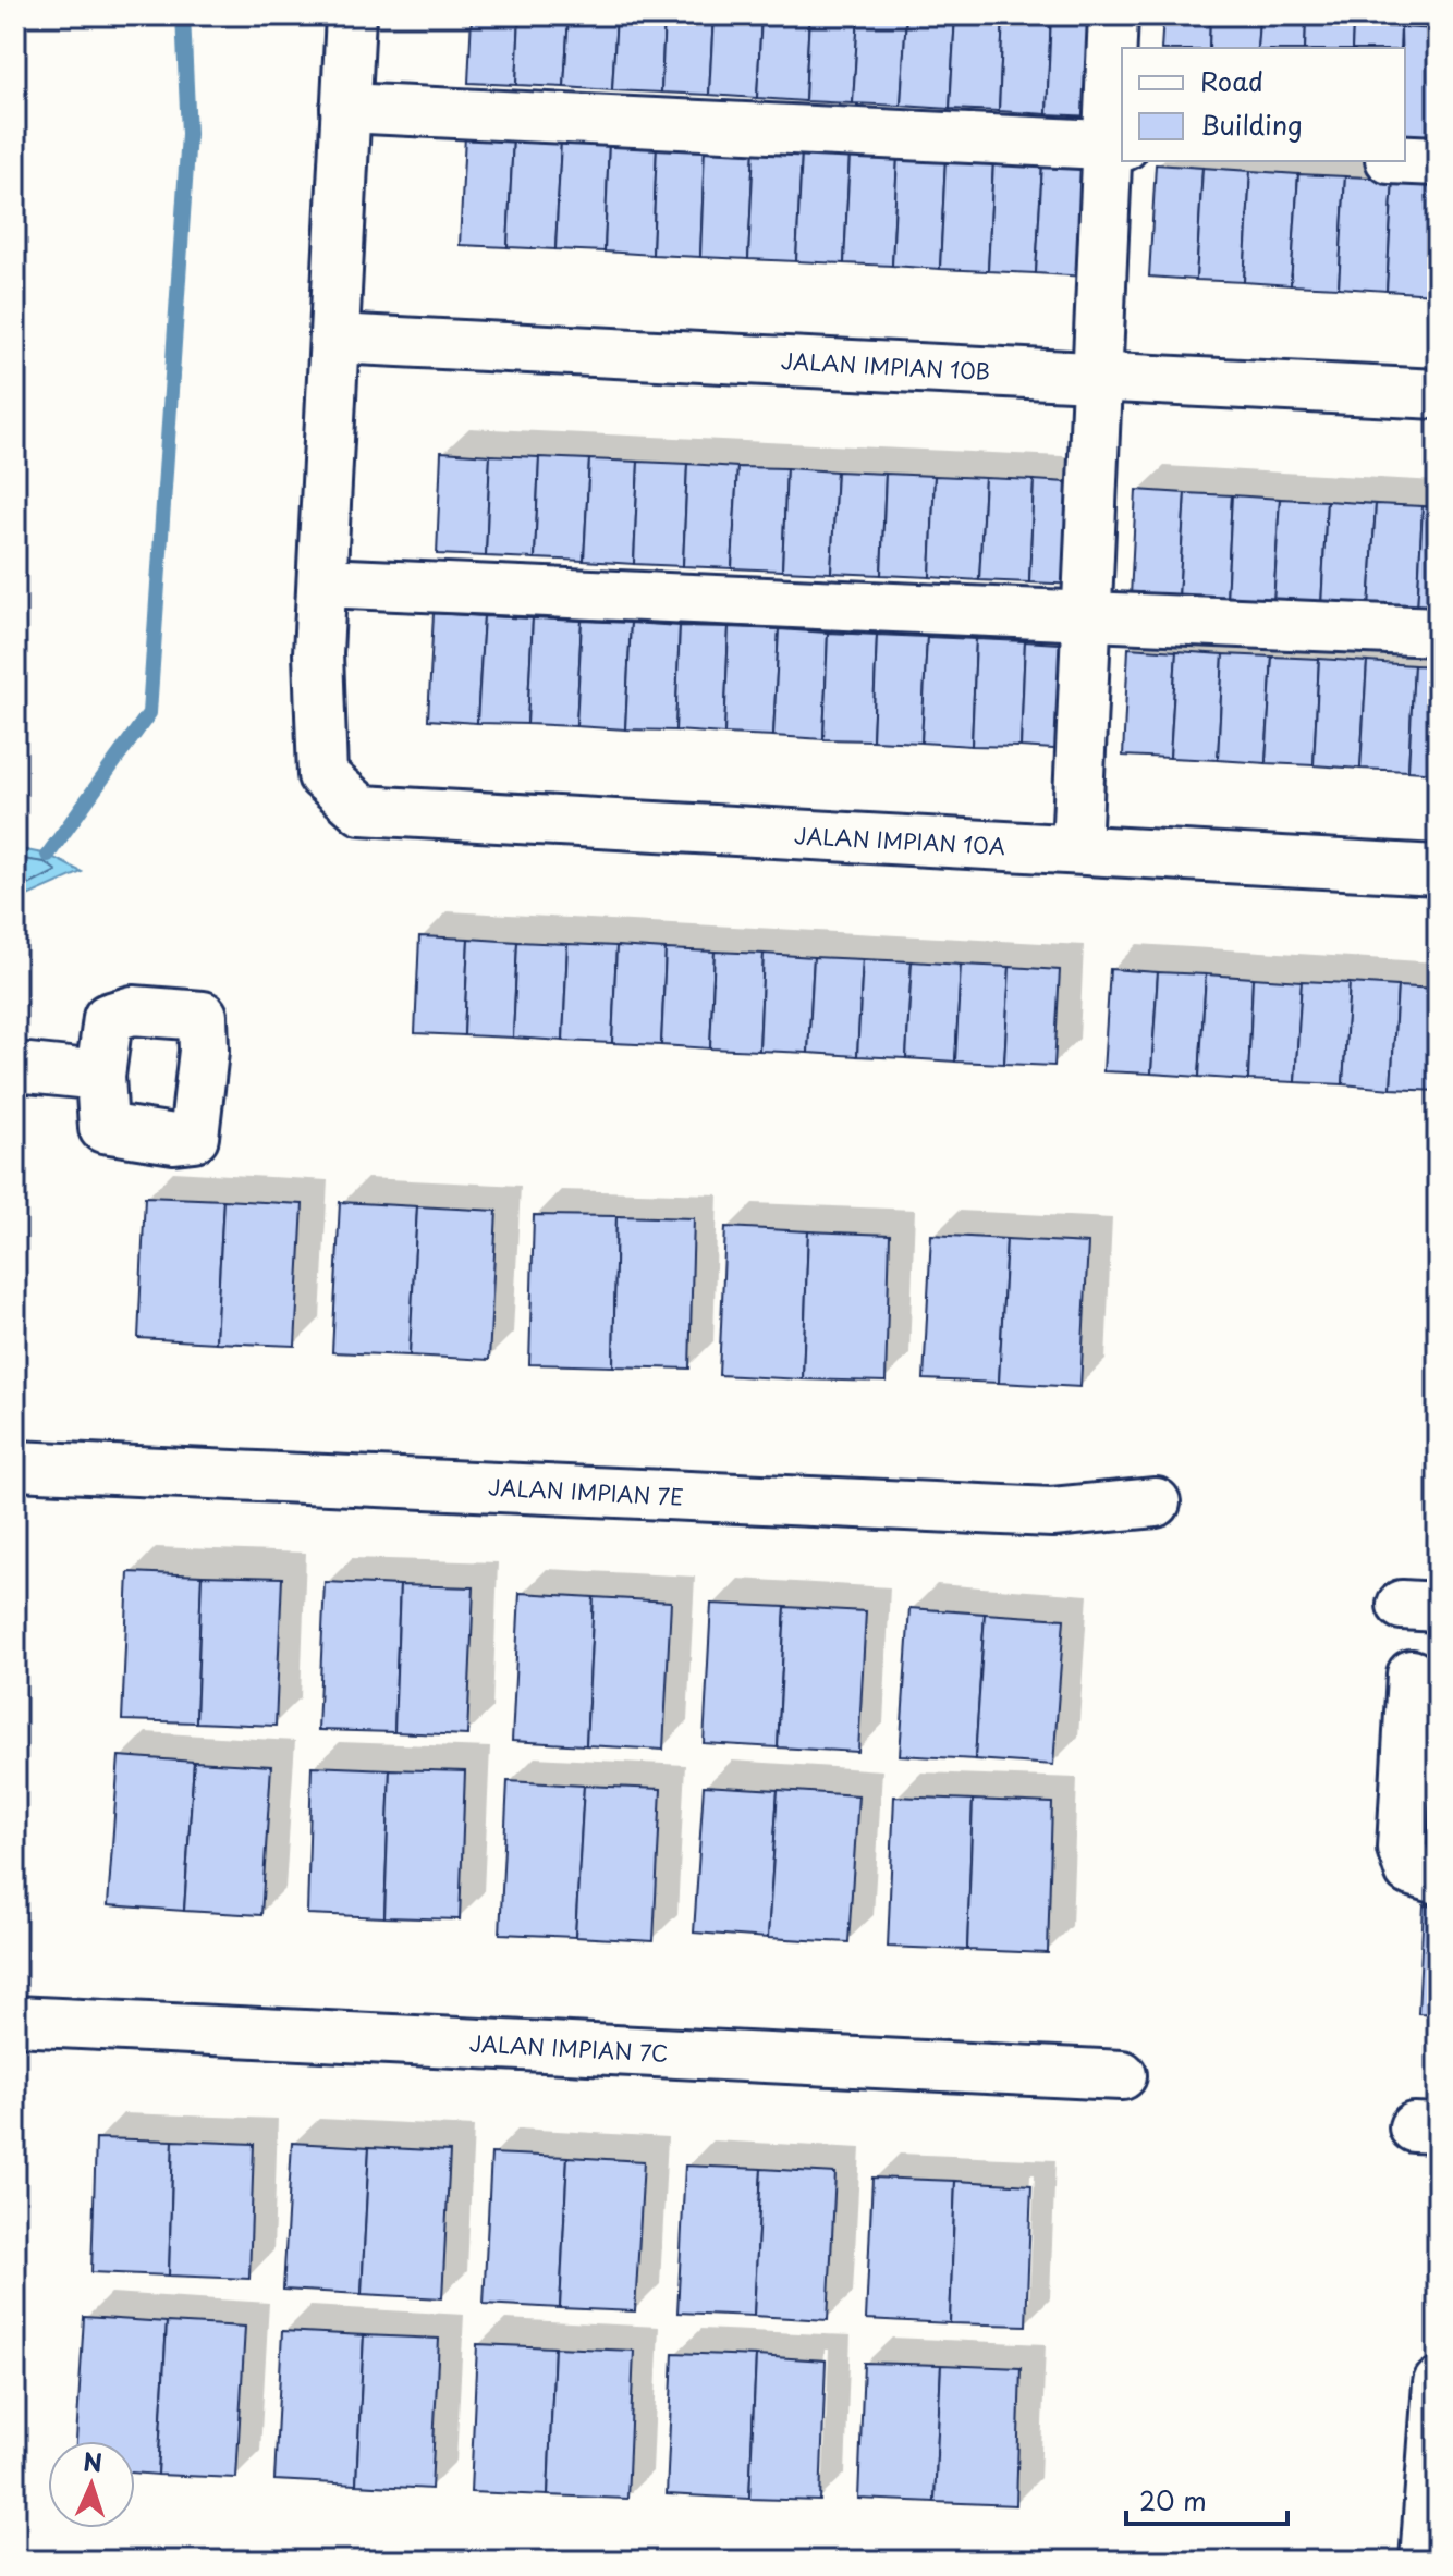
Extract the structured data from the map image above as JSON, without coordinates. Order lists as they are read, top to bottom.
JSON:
{
  "streets": {
    "street": [
      "JALAN IMPIAN 10B",
      "JALAN IMPIAN 10A",
      "JALAN IMPIAN 7E",
      "JALAN IMPIAN 7C"
    ]
  },
  "legend": ["Road", "Building"],
  "scale_bar": "20 m",
  "north": "top"
}
